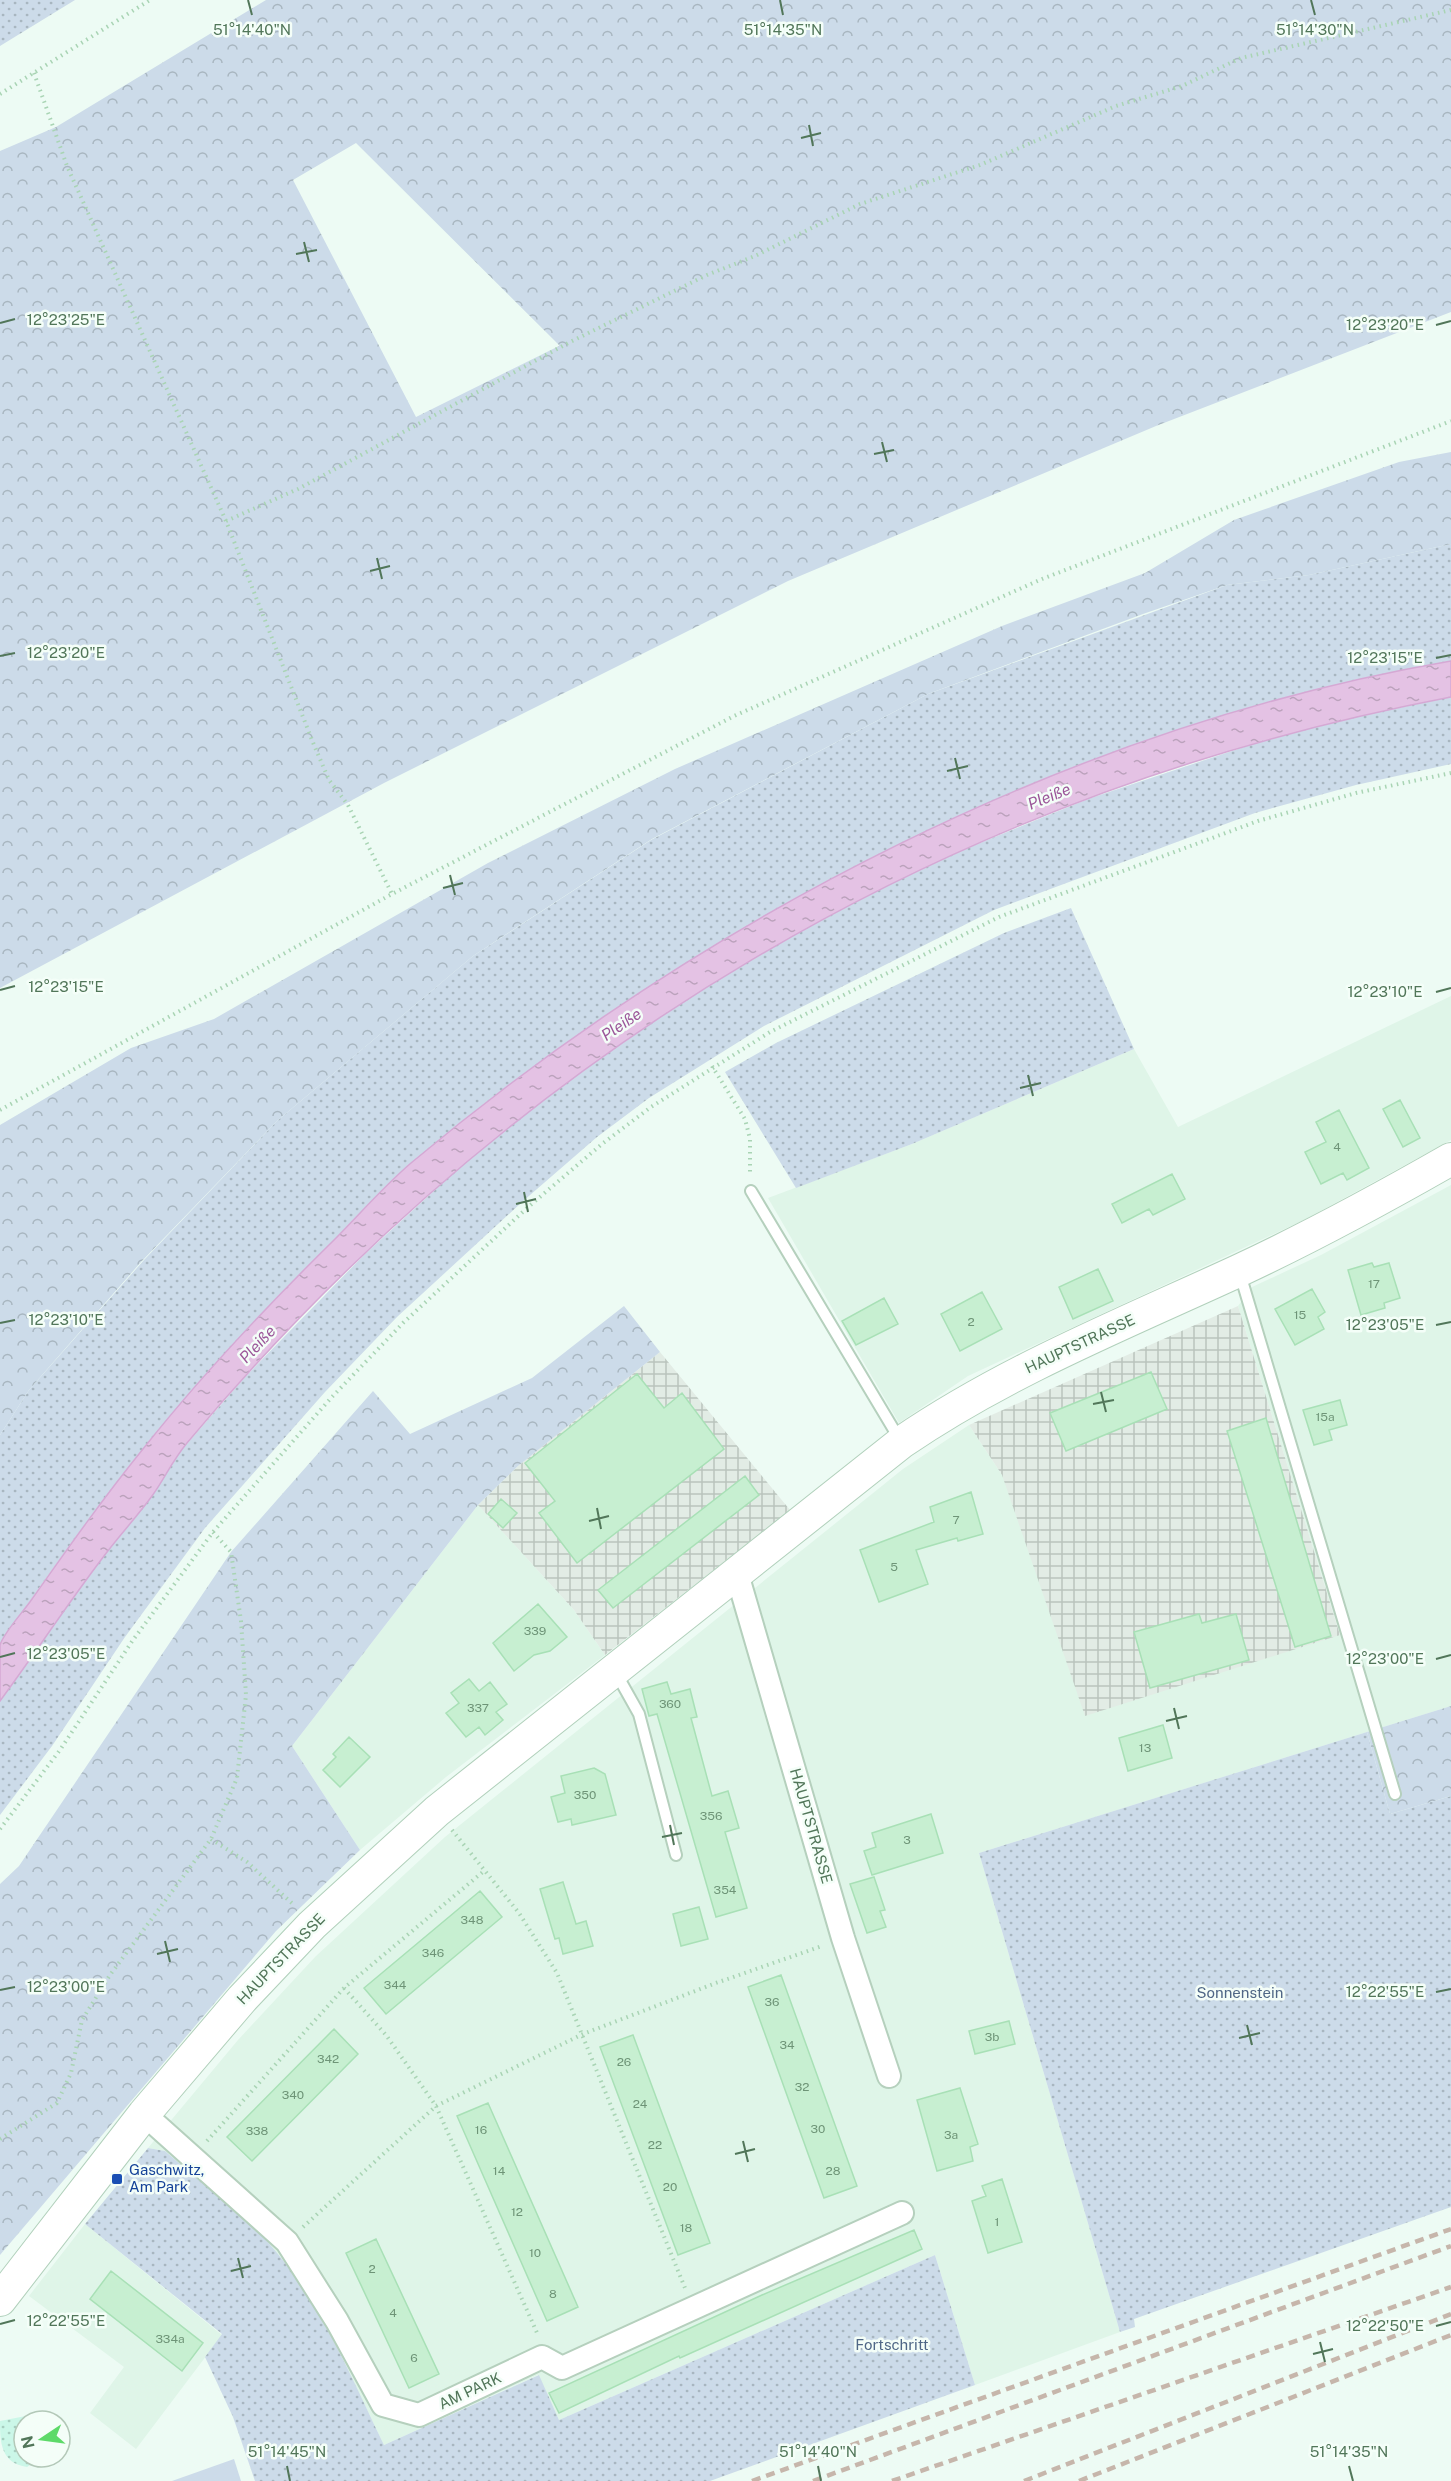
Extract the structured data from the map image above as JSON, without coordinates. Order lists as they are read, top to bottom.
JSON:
{
  "streets": {
    "main road": ["HAUPTSTRASSE"],
    "street": ["AM PARK"]
  },
  "crossings": [
    ["HAUPTSTRASSE", "AM PARK"]
  ],
  "water": ["Pleiße"],
  "parks": ["Sonnenstein", "Fortschritt"],
  "places": {
    "transit": ["Gaschwitz, Am Park"]
  },
  "house_numbers": [
    "4",
    "17",
    "15",
    "2",
    "15a",
    "7",
    "5",
    "339",
    "360",
    "337",
    "13",
    "350",
    "356",
    "3",
    "354",
    "348",
    "346",
    "344",
    "36",
    "3b",
    "34",
    "342",
    "26",
    "32",
    "340",
    "24",
    "30",
    "16",
    "338",
    "3a",
    "22",
    "14",
    "28",
    "20",
    "12",
    "1",
    "18",
    "10",
    "2",
    "8",
    "4",
    "334a",
    "6"
  ],
  "north": "left",
  "coordinates": [
    "51°14'40\"N",
    "51°14'35\"N",
    "51°14'30\"N",
    "12°23'25\"E",
    "12°23'20\"E",
    "12°23'15\"E",
    "12°23'10\"E",
    "12°23'05\"E",
    "12°23'00\"E",
    "12°22'55\"E",
    "12°22'50\"E",
    "51°14'45\"N"
  ]
}
